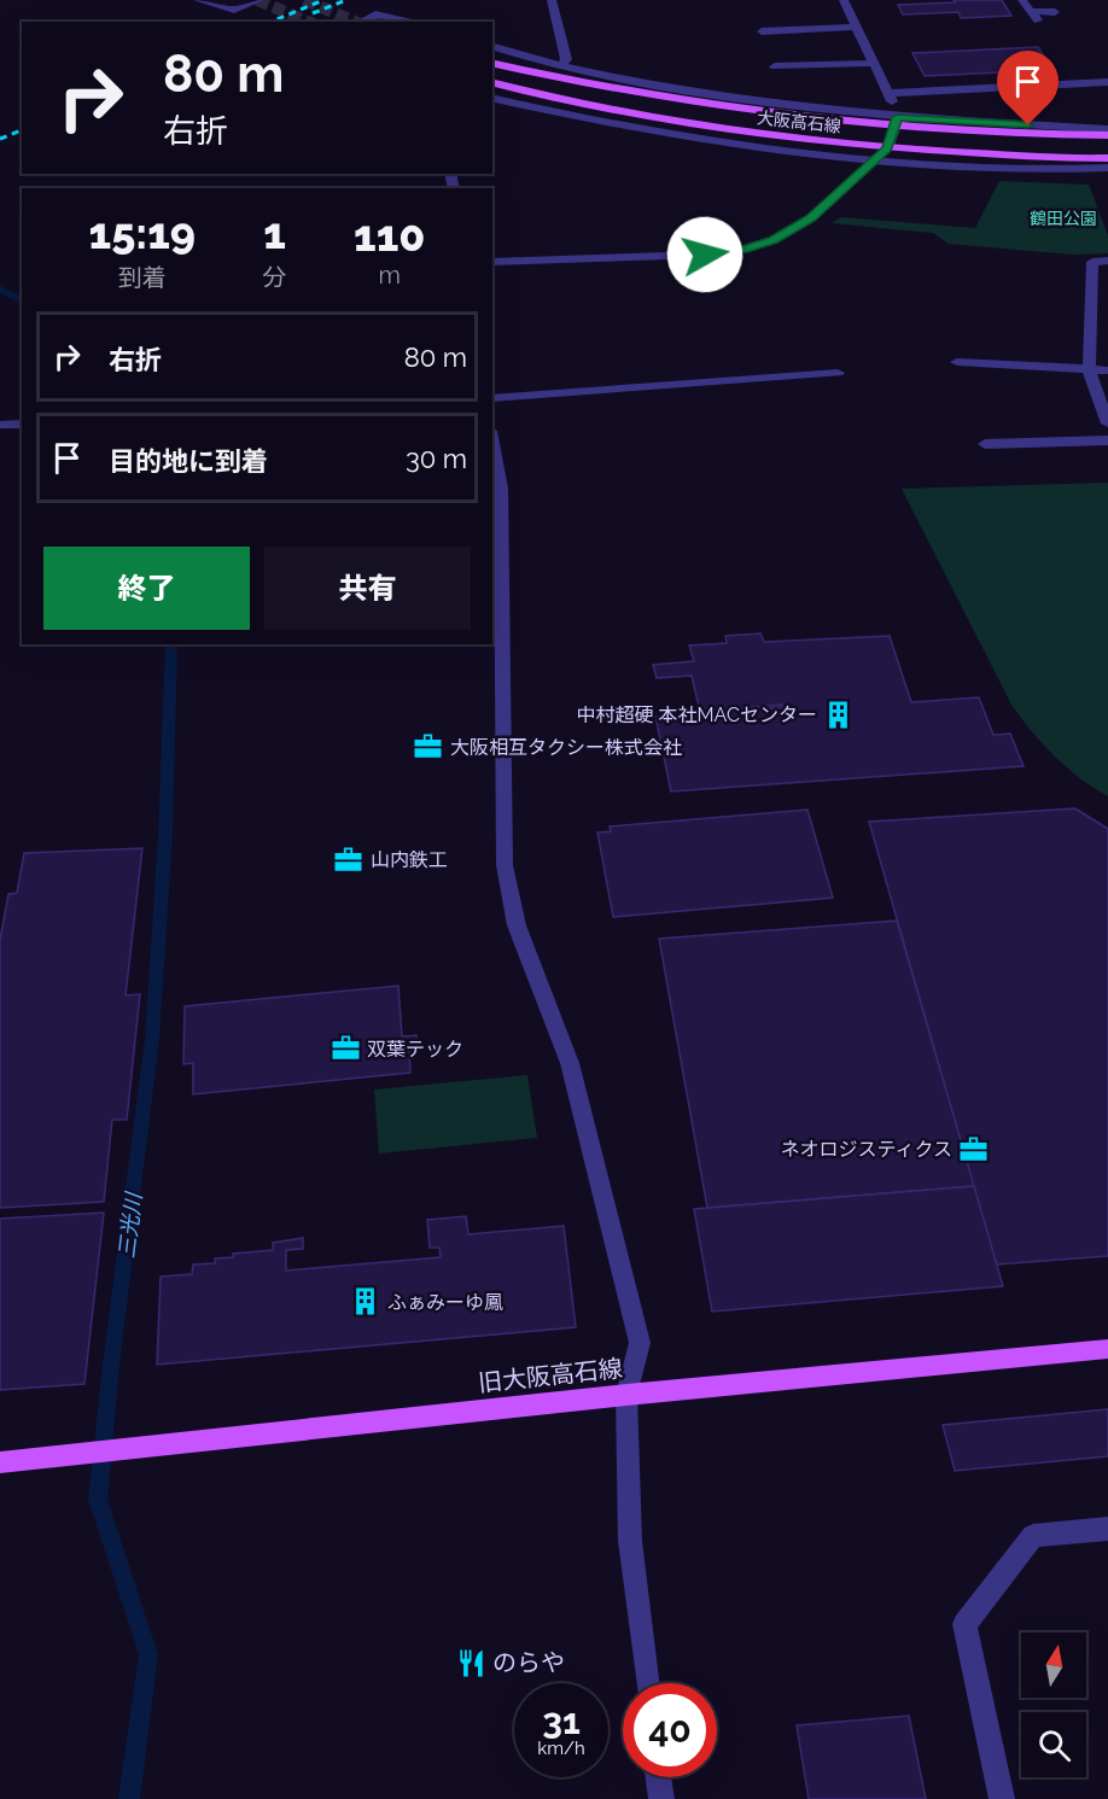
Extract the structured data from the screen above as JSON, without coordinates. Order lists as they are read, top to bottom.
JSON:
{
  "streets": {
    "main road": ["大阪高石線", "旧大阪高石線"]
  },
  "water": ["三光川"],
  "parks": ["鶴田公園"],
  "places": {
    "building": ["中村超硬 本社MACセンター", "ふぁみーゆ鳳"],
    "office": [
      "大阪相互タクシー株式会社",
      "山内鉄工",
      "双葉テック",
      "ネオロジスティクス"
    ],
    "restaurant": ["のらや"]
  },
  "north": "top",
  "page": {
    "turn": ["80 m", "右折"],
    "eta": [
      "15:19",
      "到着",
      "1",
      "分",
      "110",
      "m"
    ],
    "list": [
      {
        "name": "右折",
        "value": "80 m"
      },
      {
        "name": "目的地に到着",
        "value": "30 m"
      }
    ],
    "buttons": ["終了", "共有"],
    "speed": "31 km/h",
    "limit": "40"
  }
}
